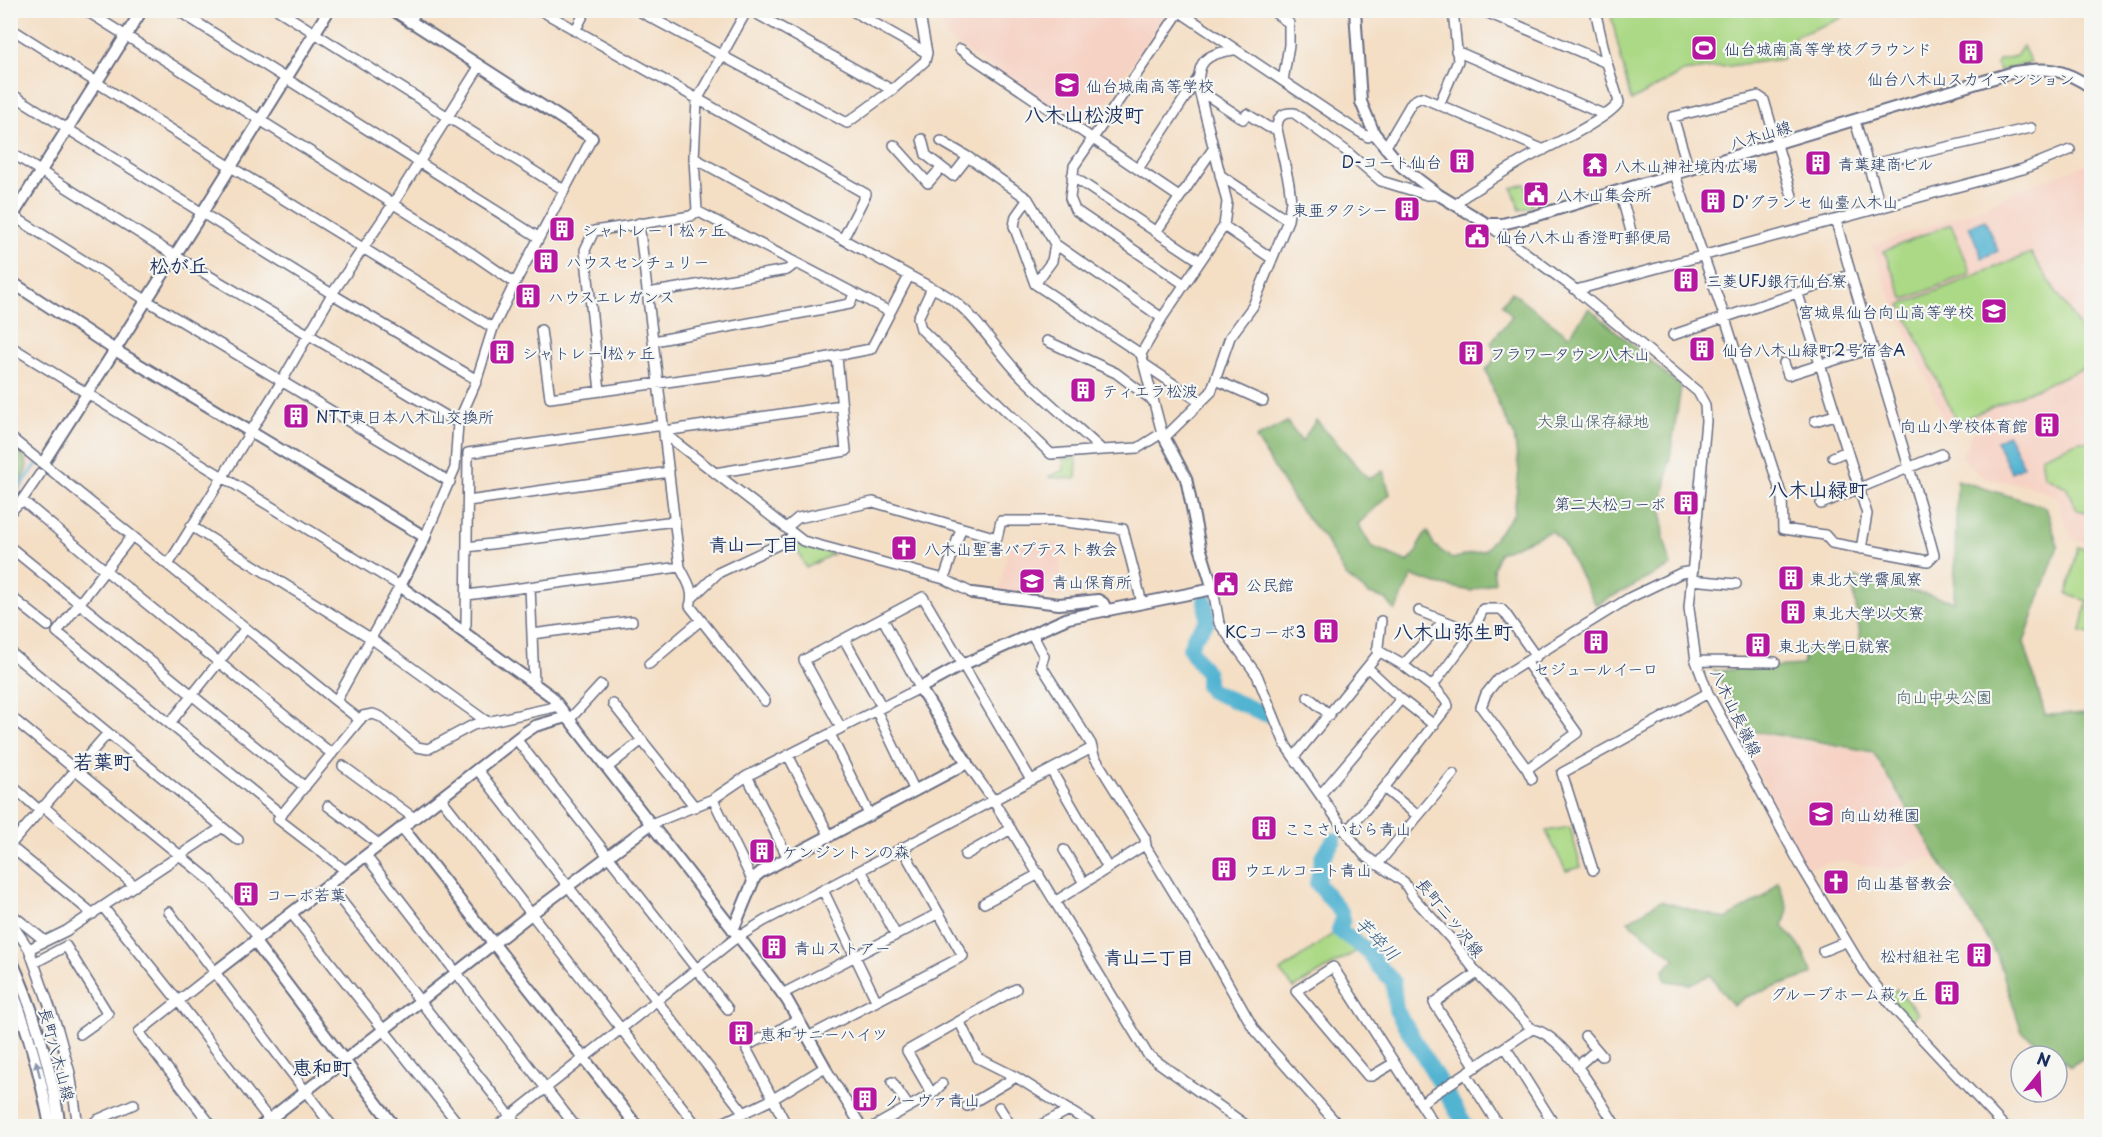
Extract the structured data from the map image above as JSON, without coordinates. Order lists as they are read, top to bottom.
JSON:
{
  "streets": {
    "street": [
      "八木山線",
      "八木山長嶺線",
      "長町二ツ沢線",
      "長町八木山線"
    ]
  },
  "crossings": [
    ["八木山線", "八木山長嶺線"]
  ],
  "districts": [
    "八木山松波町",
    "松が丘",
    "八木山緑町",
    "青山一丁目",
    "八木山弥生町",
    "若葉町",
    "青山二丁目",
    "恵和町"
  ],
  "water": ["芋埣川"],
  "parks": ["大泉山保存緑地", "向山中央公園"],
  "places": {
    "sports": ["仙台城南高等学校グラウンド"],
    "building": [
      "仙台八木山スカイマンション",
      "D-コート仙台",
      "青葉建商ビル",
      "D'グランセ 仙臺八木山",
      "東亜タクシー",
      "シャトレー１松ヶ丘",
      "ハウスセンチュリー",
      "三菱UFJ銀行仙台寮",
      "ハウスエレガンス",
      "仙台八木山緑町2号宿舎A",
      "シャトレーI松ヶ丘",
      "フラワータウン八木山",
      "ティエラ松波",
      "NTT東日本八木山交換所",
      "向山小学校体育館",
      "第二大松コーポ",
      "東北大学霽風寮",
      "東北大学以文寮",
      "KCコーポ3",
      "セジュールイーロ",
      "東北大学日就寮",
      "ここさいむら青山",
      "ケンジントンの森",
      "ウエルコート青山",
      "コーポ若葉",
      "青山ストアー",
      "松村組社宅",
      "グループホーム萩ヶ丘",
      "恵和サニーハイツ",
      "ノーヴァ青山"
    ],
    "school or university": [
      "仙台城南高等学校",
      "宮城県仙台向山高等学校",
      "青山保育所",
      "向山幼稚園"
    ],
    "temple": ["八木山神社境内広場"],
    "public building": ["八木山集会所", "仙台八木山香澄町郵便局", "公民館"],
    "church": ["八木山聖書バプテスト教会", "向山基督教会"]
  },
  "north": "top"
}
